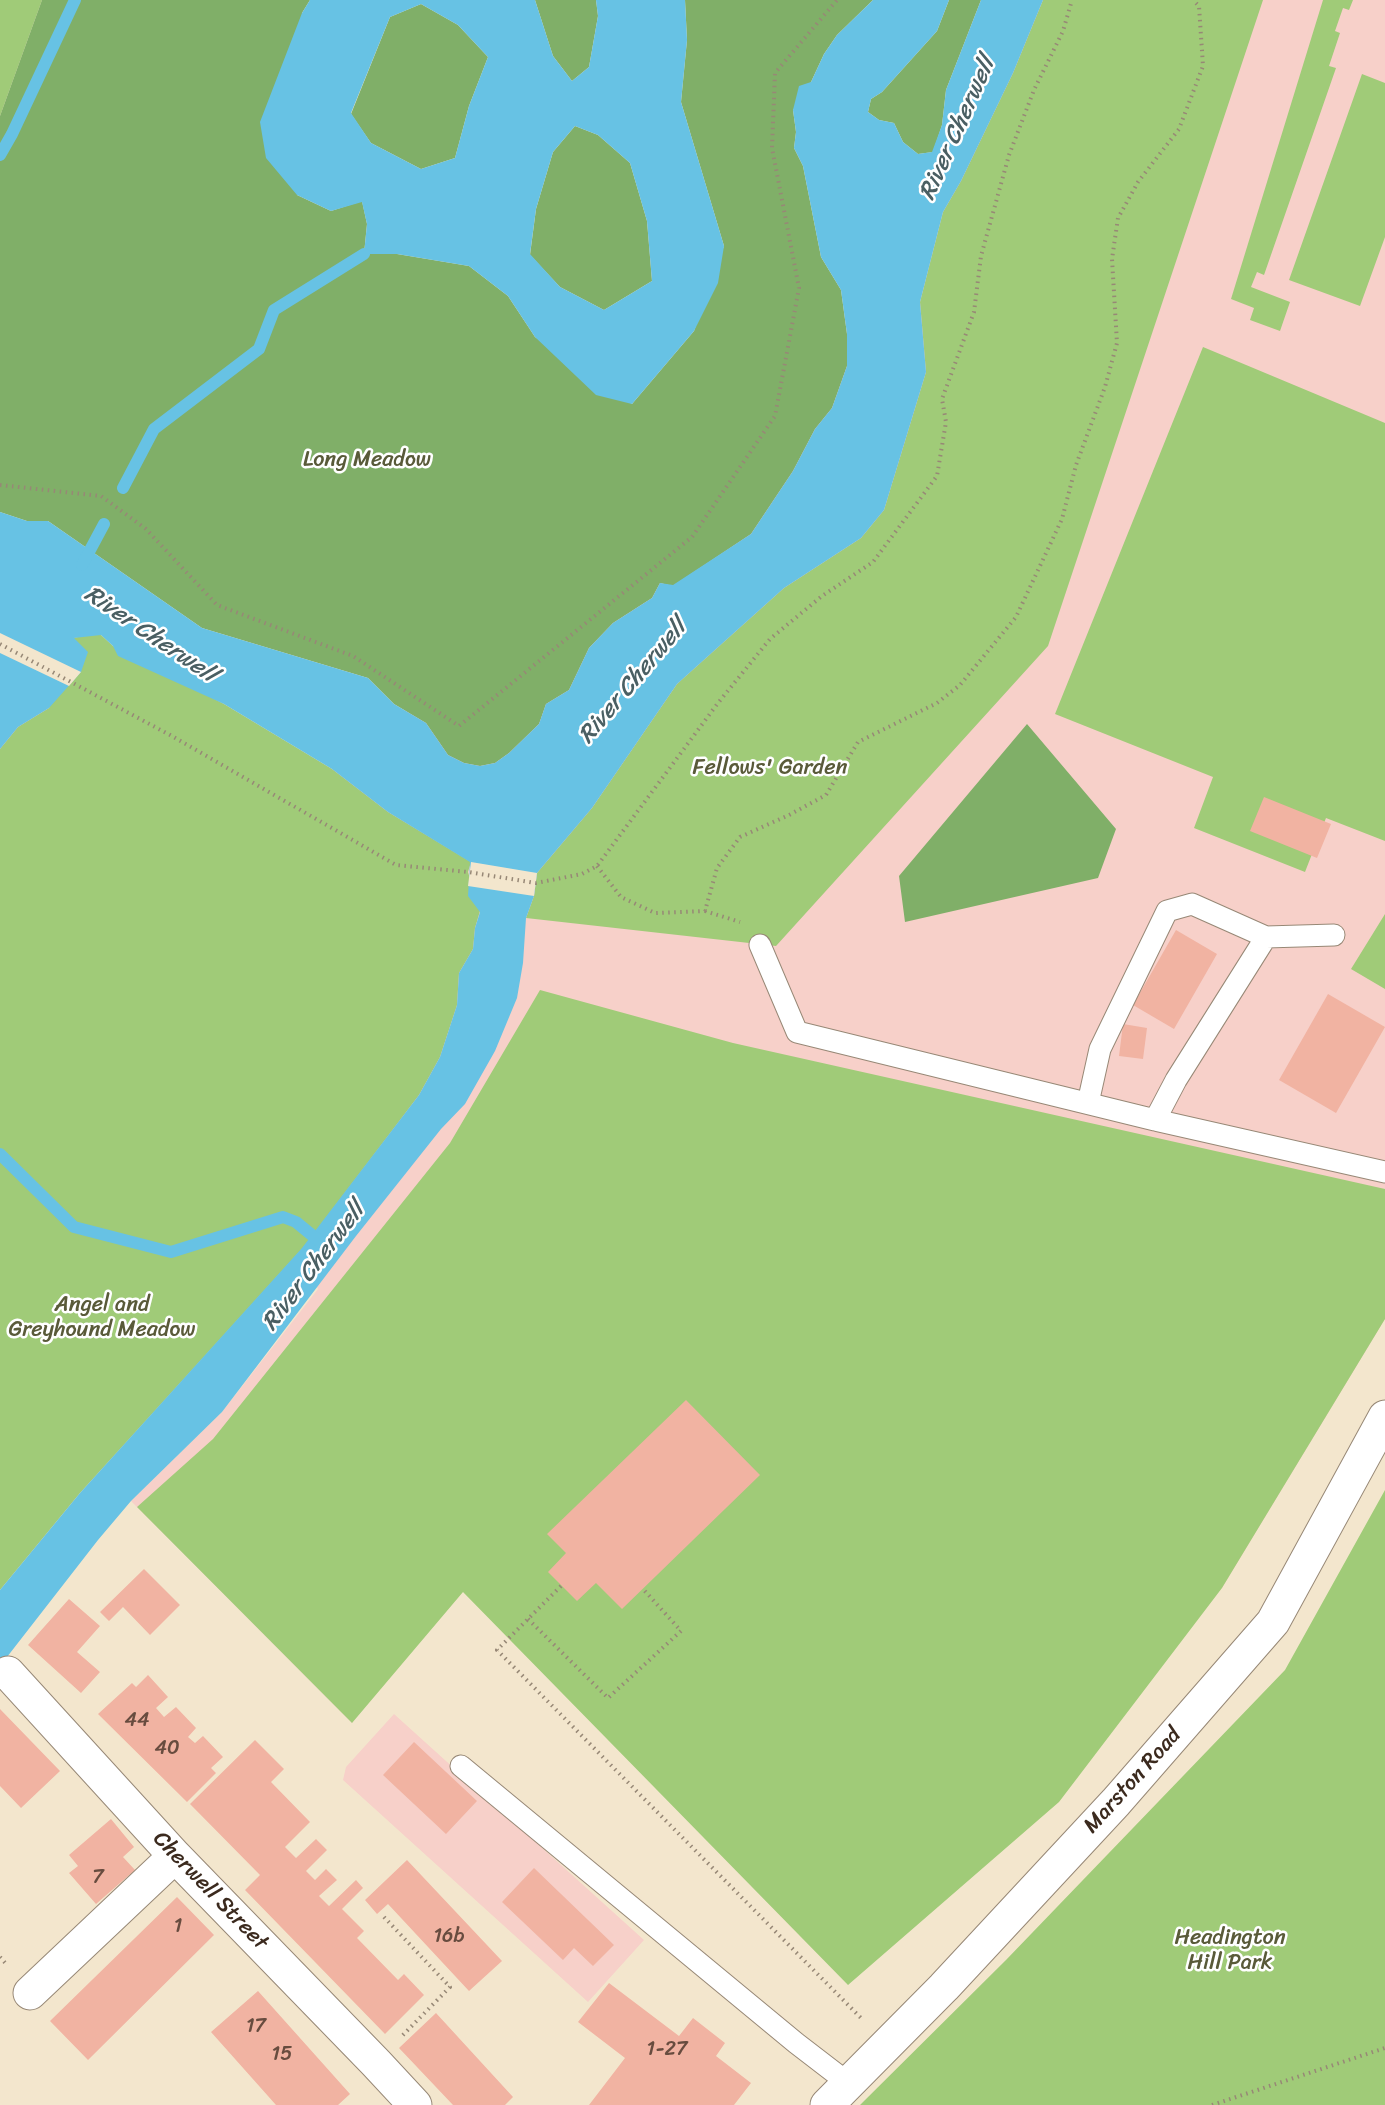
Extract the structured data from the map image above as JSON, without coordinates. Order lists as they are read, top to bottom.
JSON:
{
  "streets": {
    "main road": ["Marston Road", "Cherwell Street"]
  },
  "water": ["River Cherwell"],
  "parks": [
    "Long Meadow",
    "Fellows' Garden",
    "Angel and Greyhound Meadow",
    "Headington Hill Park"
  ],
  "house_numbers": [
    "44",
    "40",
    "7",
    "1",
    "16b",
    "17",
    "1-27",
    "15"
  ]
}
